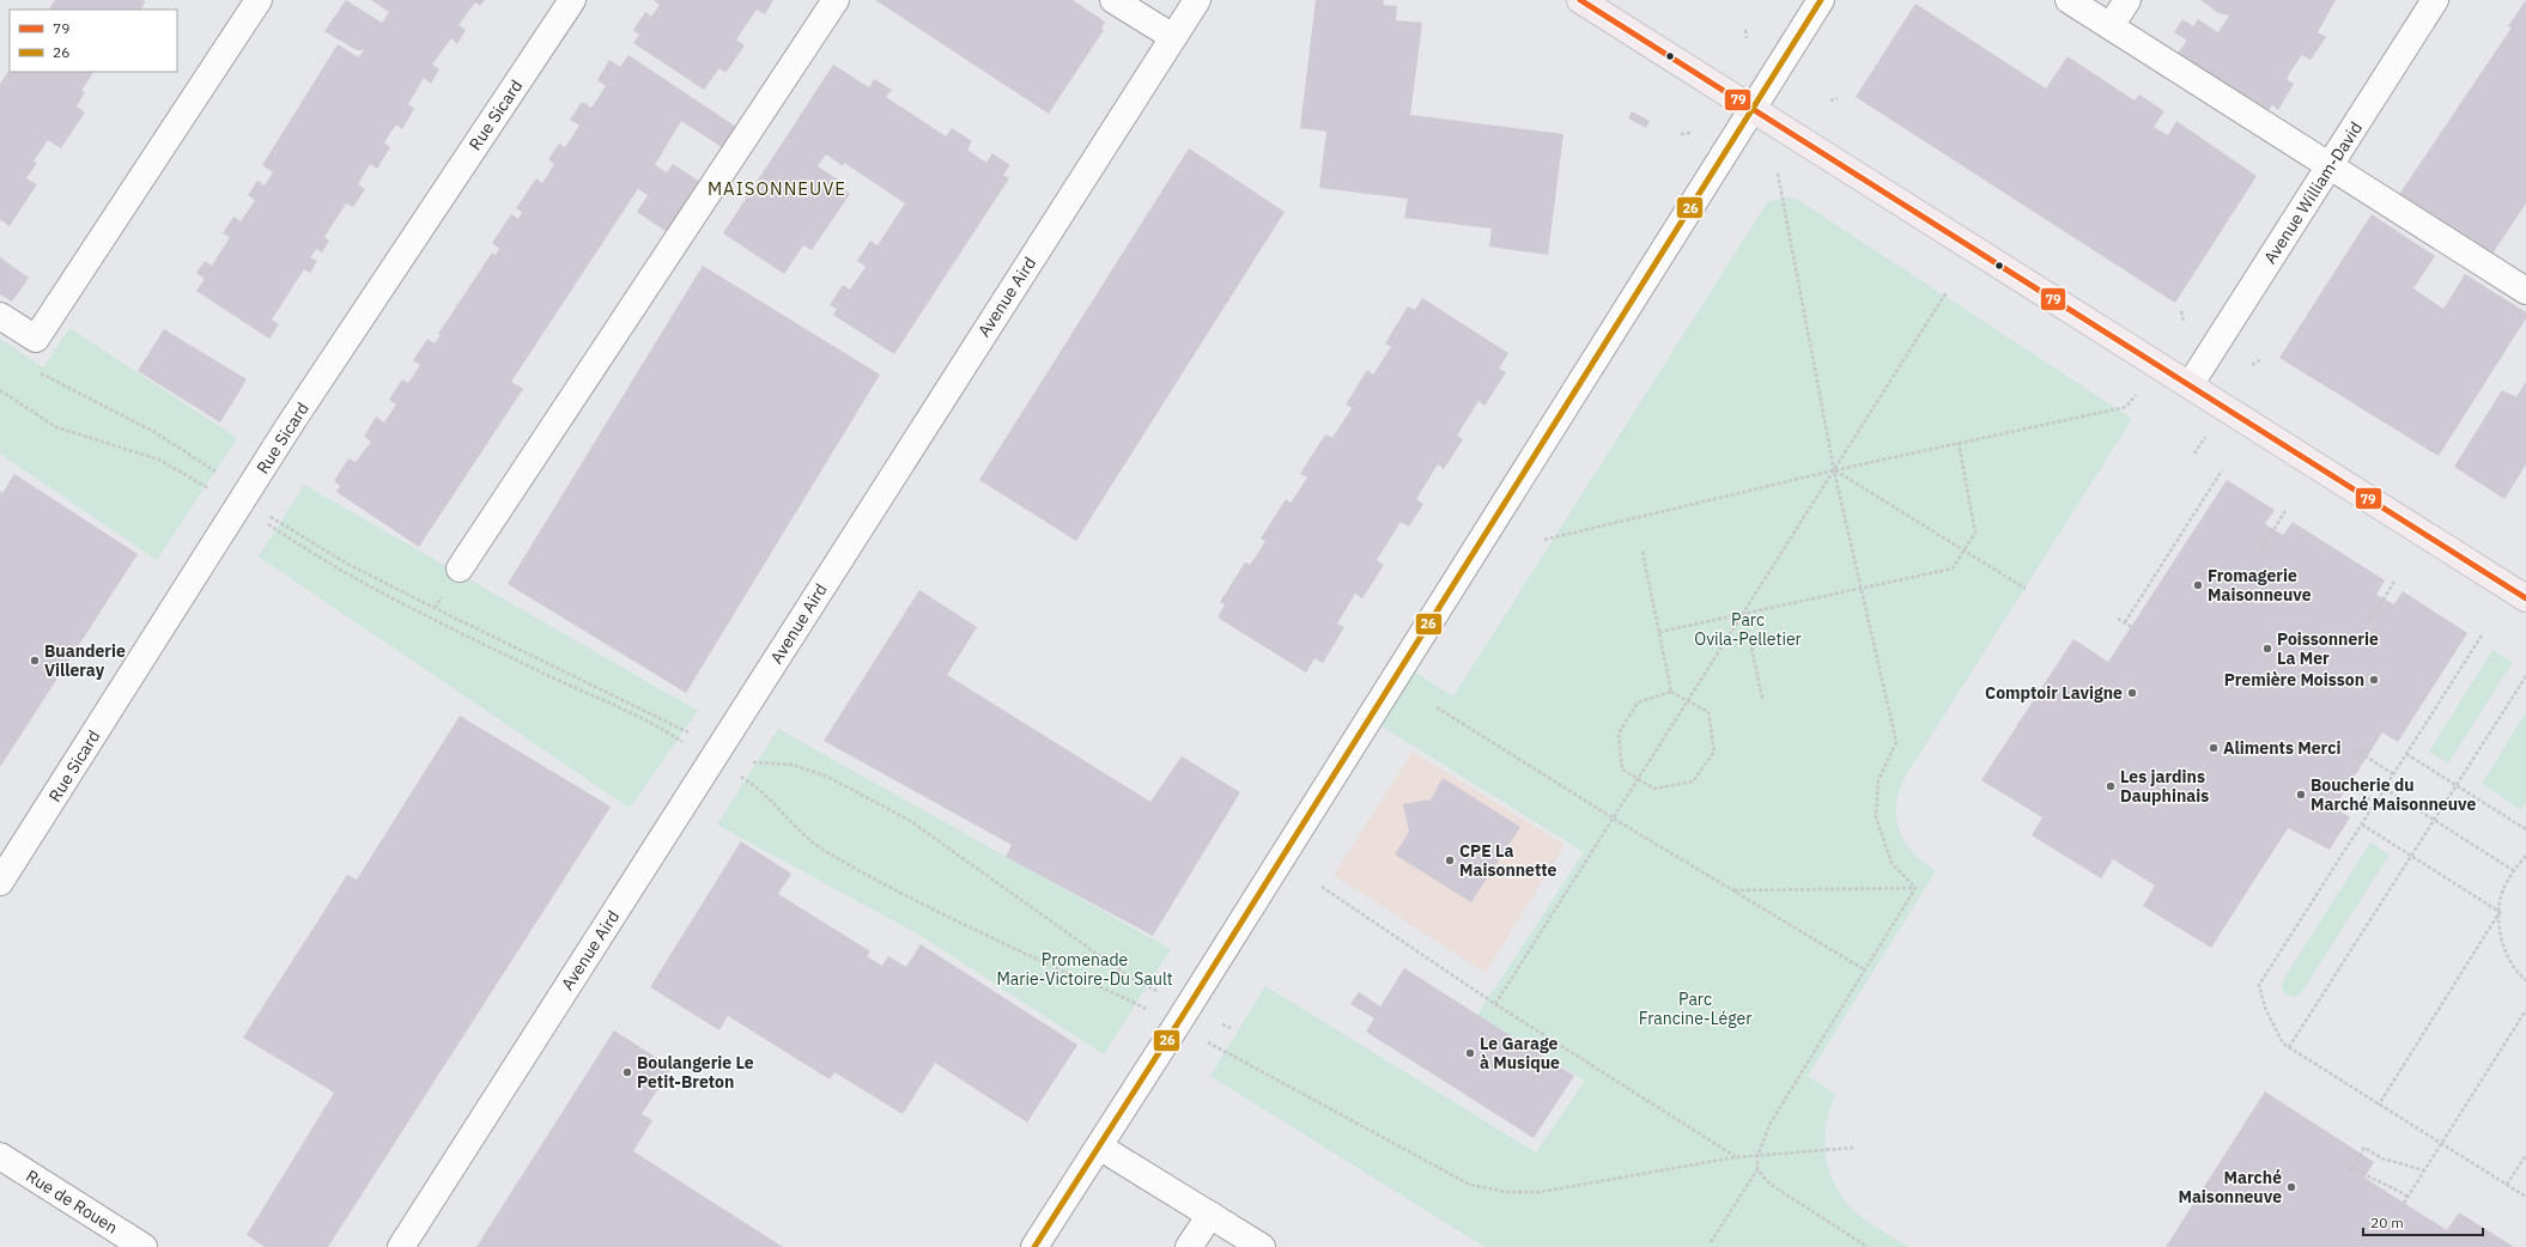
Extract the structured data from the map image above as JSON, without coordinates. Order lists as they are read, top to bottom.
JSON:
{
  "streets": {
    "street": [
      "Rue Sicard",
      "Avenue William-David",
      "Avenue Aird",
      "Rue de Rouen"
    ]
  },
  "districts": ["MAISONNEUVE"],
  "parks": ["Parc Ovila-Pelletier", "Promenade Marie-Victoire-Du Sault", "Parc Francine-Léger"],
  "places": [
    "Fromagerie Maisonneuve",
    "Poissonnerie La Mer",
    "Buanderie Villeray",
    "Première Moisson",
    "Comptoir Lavigne",
    "Aliments Merci",
    "Les jardins Dauphinais",
    "Boucherie du Marché Maisonneuve",
    "CPE La Maisonnette",
    "Le Garage à Musique",
    "Boulangerie Le Petit-Breton",
    "Marché Maisonneuve"
  ],
  "lines": ["transit line 79", "transit line 26"],
  "legend": ["79", "26"],
  "scale_bar": "20 m"
}
